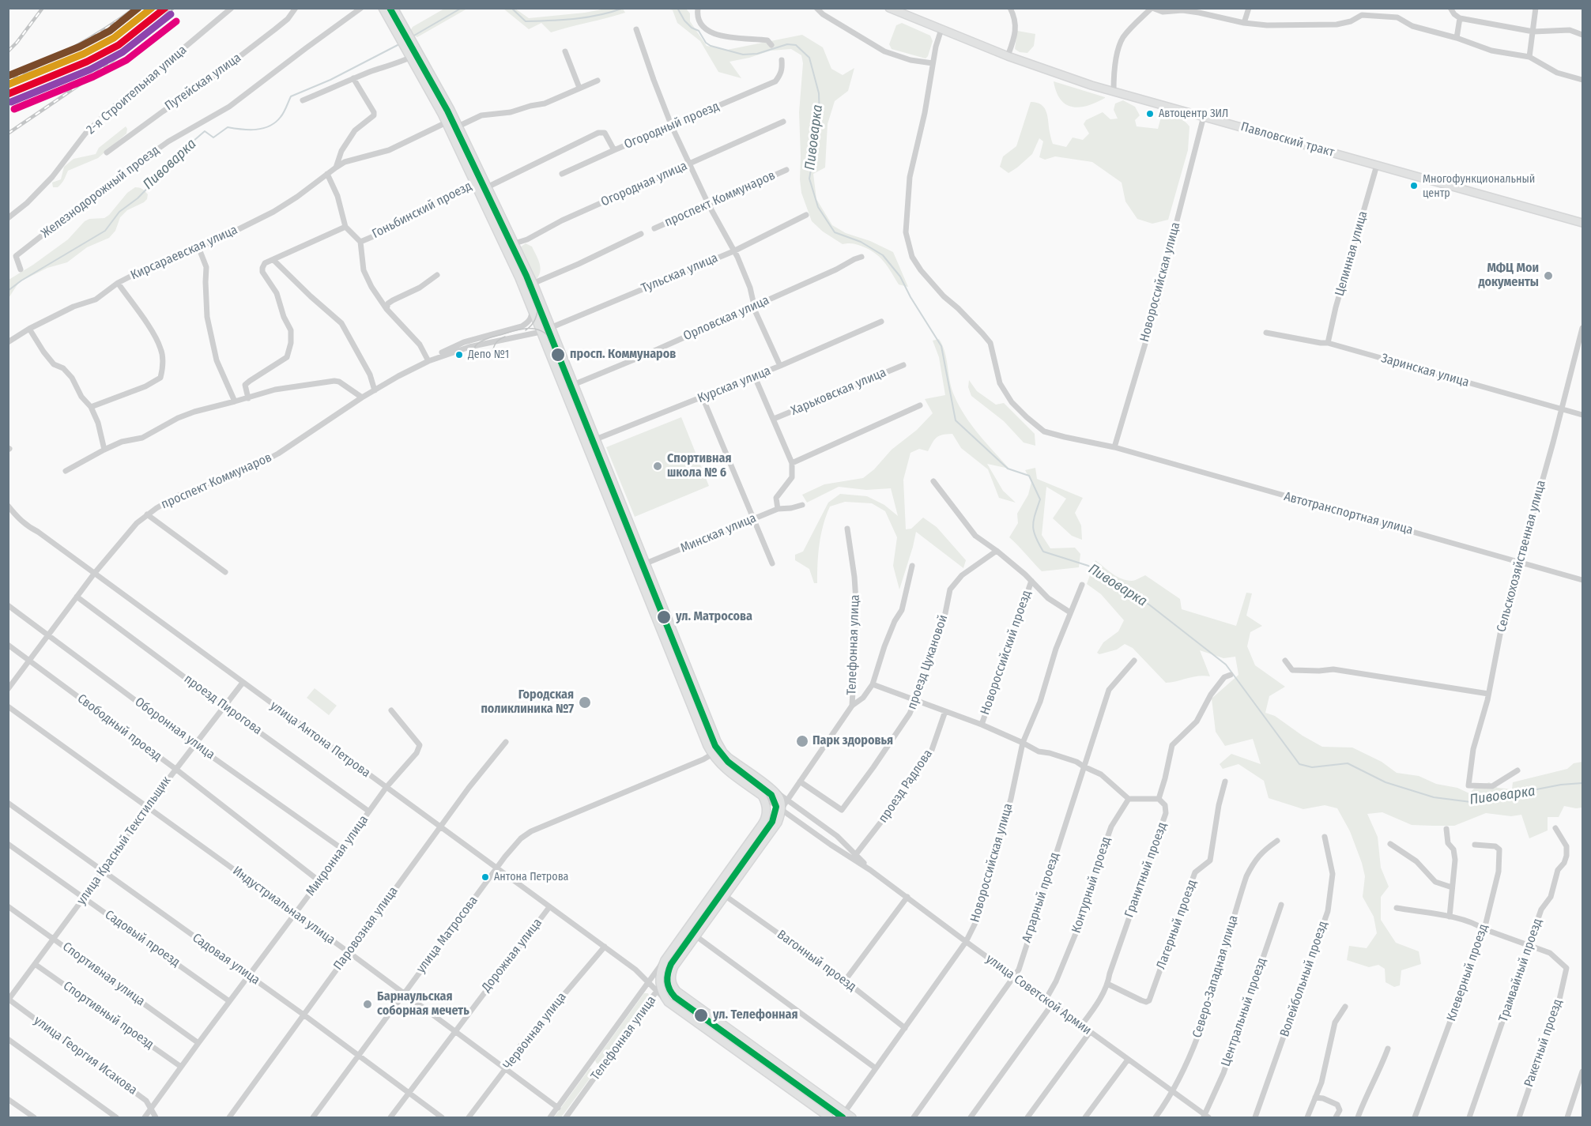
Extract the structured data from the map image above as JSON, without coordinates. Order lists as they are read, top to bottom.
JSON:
{
  "streets": {
    "main road": [
      "Павловский тракт",
      "Телефонная улица",
      "улица Антона Петрова",
      "улица Советской Армии"
    ],
    "street": [
      "Путейская улица",
      "2-я Строительная улица",
      "Огородный проезд",
      "Огородная улица",
      "Железнодорожный проезд",
      "проспект Коммунаров",
      "Гоньбинский проезд",
      "Кирсараевская улица",
      "Целинная улица",
      "Тульская улица",
      "Новороссийская улица",
      "Орловская улица",
      "Заринская улица",
      "Курская улица",
      "Харьковская улица",
      "Автотранспортная улица",
      "Минская улица",
      "Сельскохозяйственная улица",
      "Новороссийский проезд",
      "проезд Цукановой",
      "проезд Пирогова",
      "Свободный проезд",
      "Оборонная улица",
      "проезд Радлова",
      "улица Красный Текстильщик",
      "Микронная улица",
      "Гранитный проезд",
      "Контурный проезд",
      "Аграрный проезд",
      "Индустриальная улица",
      "Лагерный проезд",
      "Паровозная улица",
      "улица Матросова",
      "Садовый проезд",
      "Дорожная улица",
      "Садовая улица",
      "Вагонный проезд",
      "Трамвайный проезд",
      "Клеверный проезд",
      "Спортивная улица",
      "Северо-Западная улица",
      "Волейбольный проезд",
      "Центральный проезд",
      "Спортивный проезд",
      "Червонная улица",
      "Ракетный проезд",
      "улица Георгия Исакова"
    ]
  },
  "crossings": [
    ["Огородный проезд", "улица Советской Армии"],
    ["Павловский тракт", "Целинная улица"],
    ["Павловский тракт", "Новороссийская улица"],
    ["Павловский тракт", "Автотранспортная улица"],
    ["Огородная улица", "улица Советской Армии"],
    ["проспект Коммунаров", "Тульская улица"],
    ["проспект Коммунаров", "проезд Пирогова"],
    ["проспект Коммунаров", "Свободный проезд"],
    ["проспект Коммунаров", "Оборонная улица"],
    ["проспект Коммунаров", "улица Антона Петрова"],
    ["проспект Коммунаров", "улица Советской Армии"],
    ["Гоньбинский проезд", "улица Советской Армии"],
    ["Кирсараевская улица", "улица Советской Армии"],
    ["Целинная улица", "Заринская улица"],
    ["Тульская улица", "улица Советской Армии"],
    ["Новороссийская улица", "Автотранспортная улица"],
    ["Новороссийская улица", "Новороссийский проезд"],
    ["Новороссийская улица", "улица Антона Петрова"],
    ["Новороссийская улица", "Вагонный проезд"],
    ["Новороссийская улица", "улица Советской Армии"],
    ["Орловская улица", "улица Советской Армии"],
    ["Заринская улица", "Сельскохозяйственная улица"],
    ["Курская улица", "улица Советской Армии"],
    ["Автотранспортная улица", "Сельскохозяйственная улица"],
    ["Минская улица", "улица Советской Армии"],
    ["Телефонная улица", "проезд Цукановой"],
    ["Телефонная улица", "улица Антона Петрова"],
    ["Телефонная улица", "Индустриальная улица"],
    ["Телефонная улица", "Вагонный проезд"],
    ["Телефонная улица", "улица Советской Армии"],
    ["Новороссийский проезд", "проезд Цукановой"],
    ["проезд Пирогова", "улица Красный Текстильщик"],
    ["проезд Пирогова", "Микронная улица"],
    ["Свободный проезд", "улица Красный Текстильщик"],
    ["Свободный проезд", "Микронная улица"],
    ["Оборонная улица", "улица Красный Текстильщик"],
    ["Оборонная улица", "Микронная улица"],
    ["улица Антона Петрова", "улица Красный Текстильщик"],
    ["улица Антона Петрова", "Микронная улица"],
    ["улица Антона Петрова", "Паровозная улица"],
    ["улица Антона Петрова", "улица Матросова"],
    ["улица Антона Петрова", "Дорожная улица"],
    ["улица Антона Петрова", "Червонная улица"],
    ["проезд Радлова", "улица Советской Армии"],
    ["улица Красный Текстильщик", "Индустриальная улица"],
    ["улица Красный Текстильщик", "Садовый проезд"],
    ["улица Красный Текстильщик", "Садовая улица"],
    ["улица Красный Текстильщик", "Спортивная улица"],
    ["улица Красный Текстильщик", "Спортивный проезд"],
    ["улица Красный Текстильщик", "улица Георгия Исакова"],
    ["Микронная улица", "Индустриальная улица"],
    ["Микронная улица", "Садовый проезд"],
    ["Микронная улица", "Садовая улица"],
    ["Микронная улица", "Спортивная улица"],
    ["Микронная улица", "Спортивный проезд"],
    ["Микронная улица", "улица Георгия Исакова"],
    ["Гранитный проезд", "Лагерный проезд"],
    ["Гранитный проезд", "улица Советской Армии"],
    ["Контурный проезд", "улица Советской Армии"],
    ["Аграрный проезд", "улица Советской Армии"],
    ["Индустриальная улица", "Паровозная улица"],
    ["Индустриальная улица", "улица Матросова"],
    ["Индустриальная улица", "Дорожная улица"],
    ["Индустриальная улица", "Червонная улица"],
    ["Паровозная улица", "Садовая улица"],
    ["улица Матросова", "Садовая улица"],
    ["улица Матросова", "улица Советской Армии"],
    ["Дорожная улица", "Садовая улица"],
    ["Трамвайный проезд", "Ракетный проезд"],
    ["Северо-Западная улица", "улица Советской Армии"],
    ["улица Советской Армии", "Центральный проезд"]
  ],
  "water": ["Пивоварка"],
  "places": [
    "Автоцентр ЗИЛ",
    "Многофункциональный центр",
    "МФЦ Мои документы",
    "Депо №1",
    "просп. Коммунаров",
    "Спортивная школа № 6",
    "ул. Матросова",
    "Городская поликлиника №7",
    "Парк здоровья",
    "Антона Петрова",
    "Барнаульская соборная мечеть",
    "ул. Телефонная"
  ]
}
